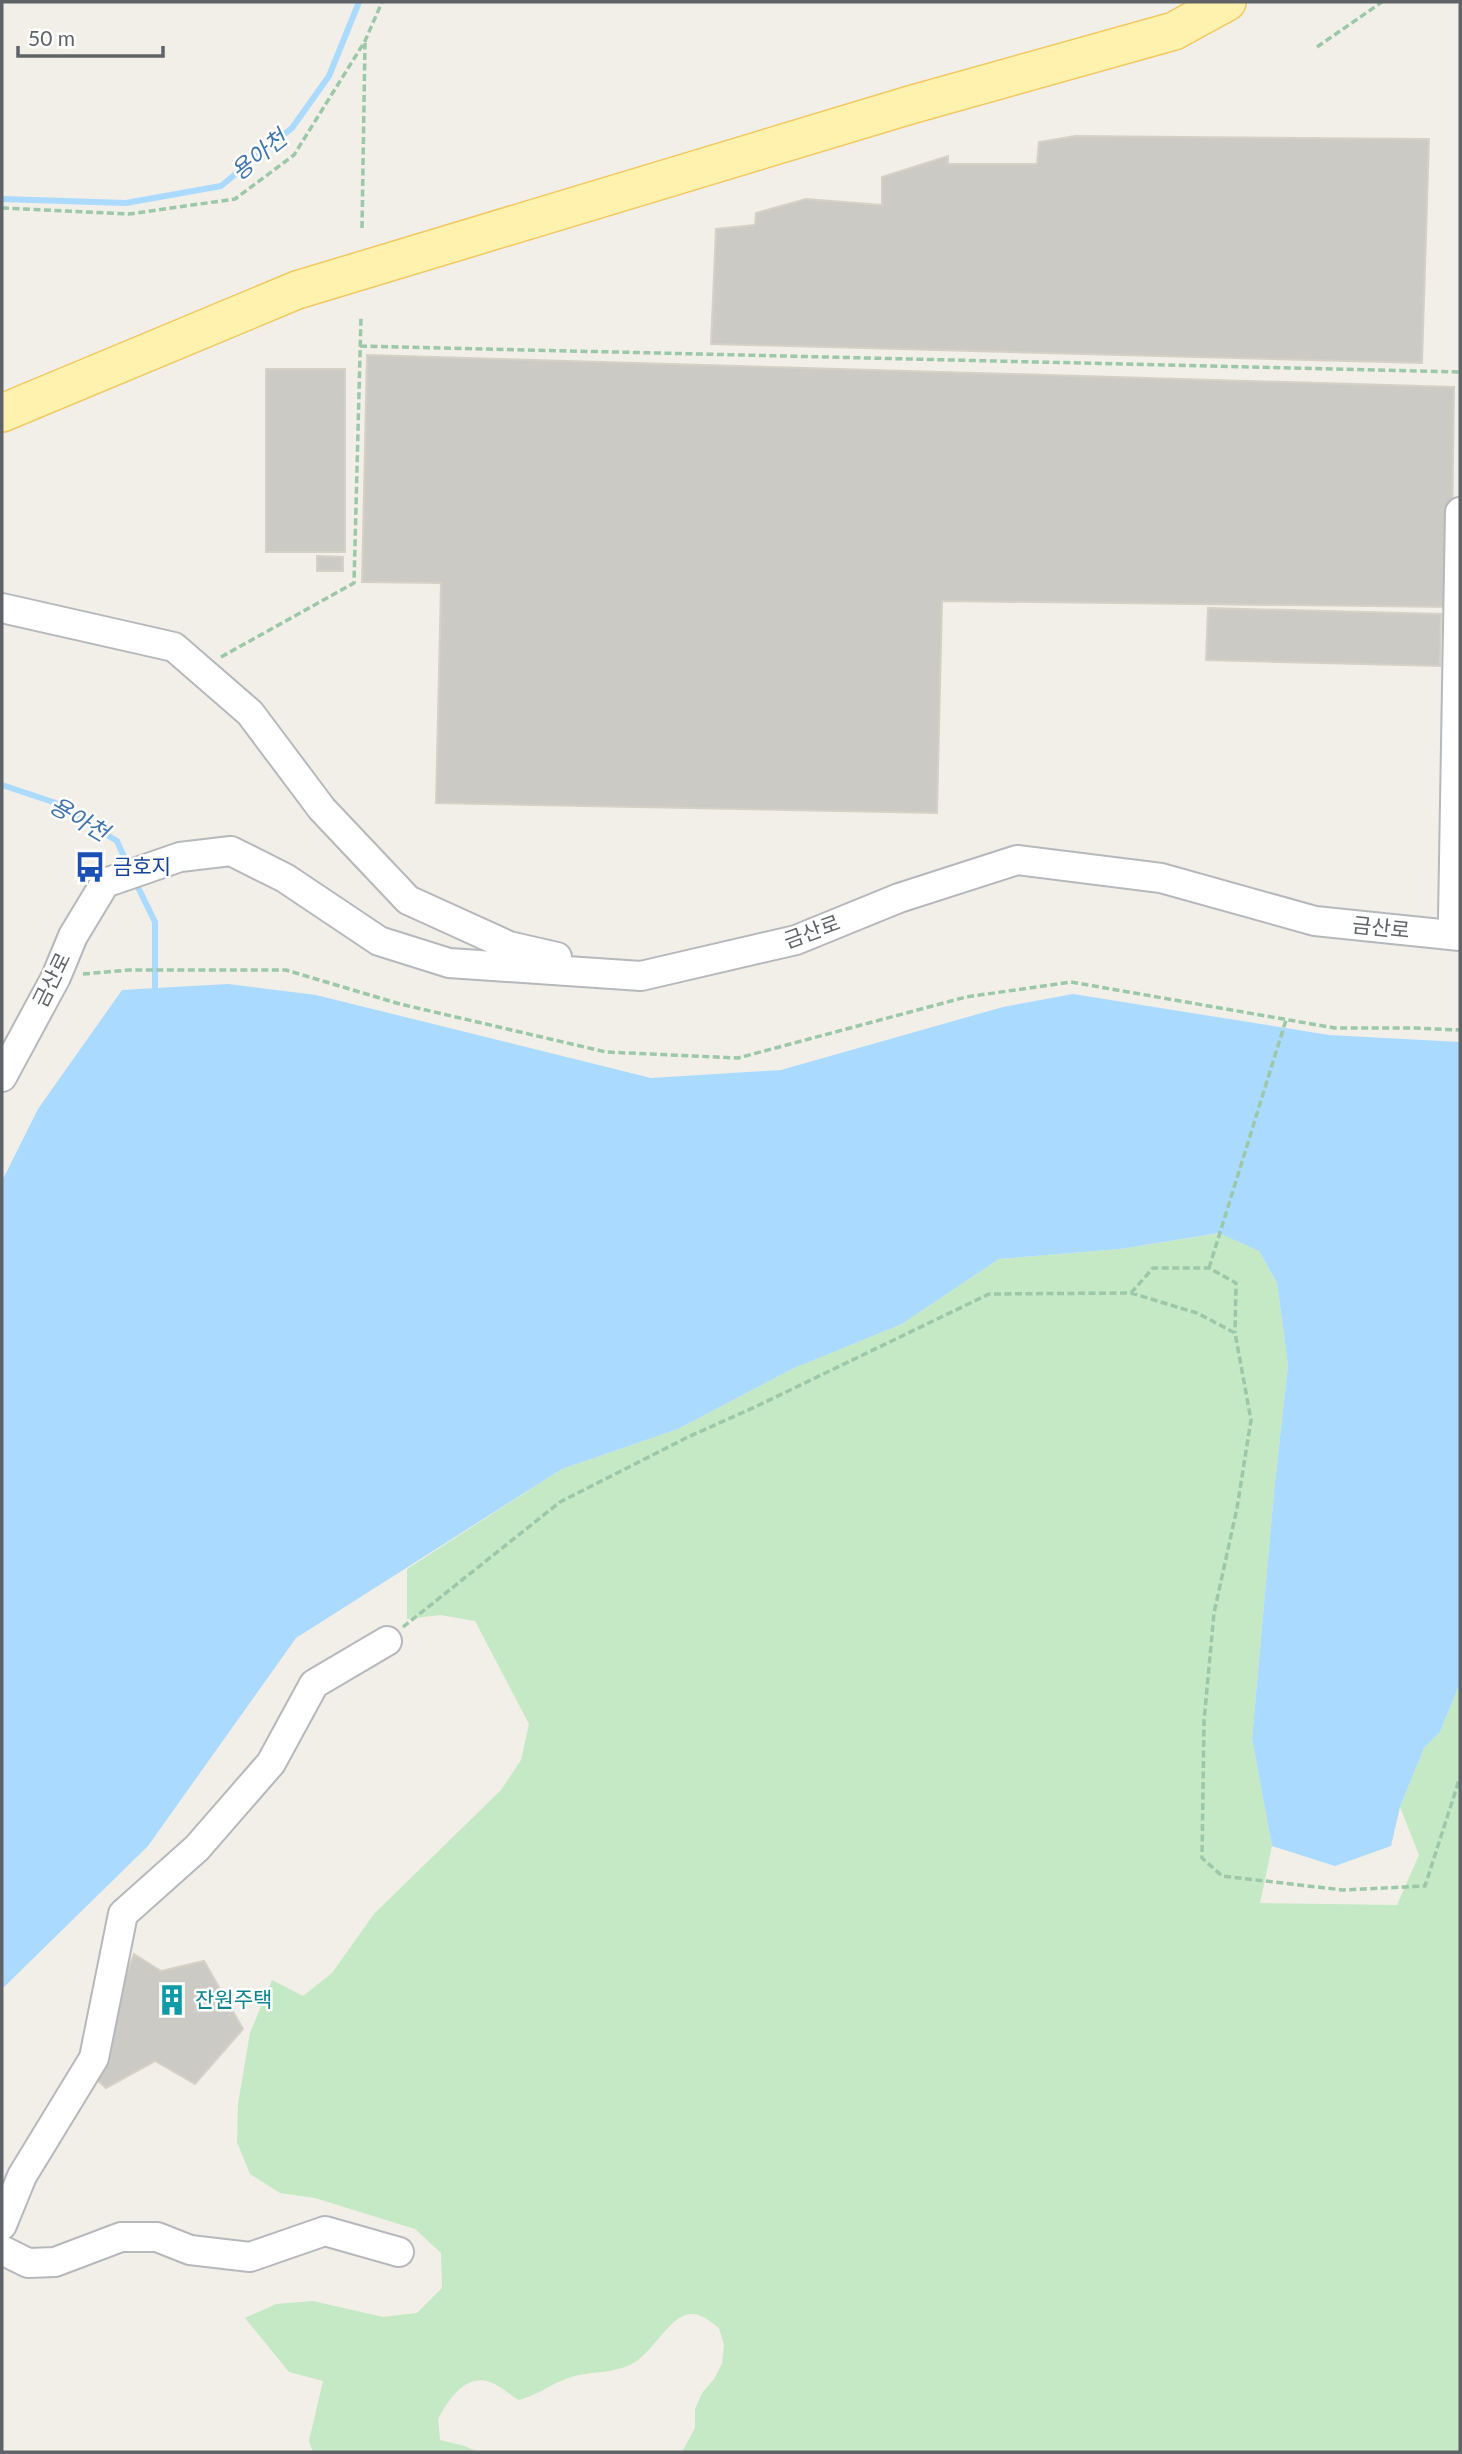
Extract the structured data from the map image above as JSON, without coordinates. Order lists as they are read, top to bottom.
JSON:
{
  "streets": {
    "street": ["금산로"]
  },
  "water": ["용아천"],
  "places": {
    "bus stop": ["금호지"],
    "building": ["잔원주택"]
  },
  "scale_bar": "50 m"
}
